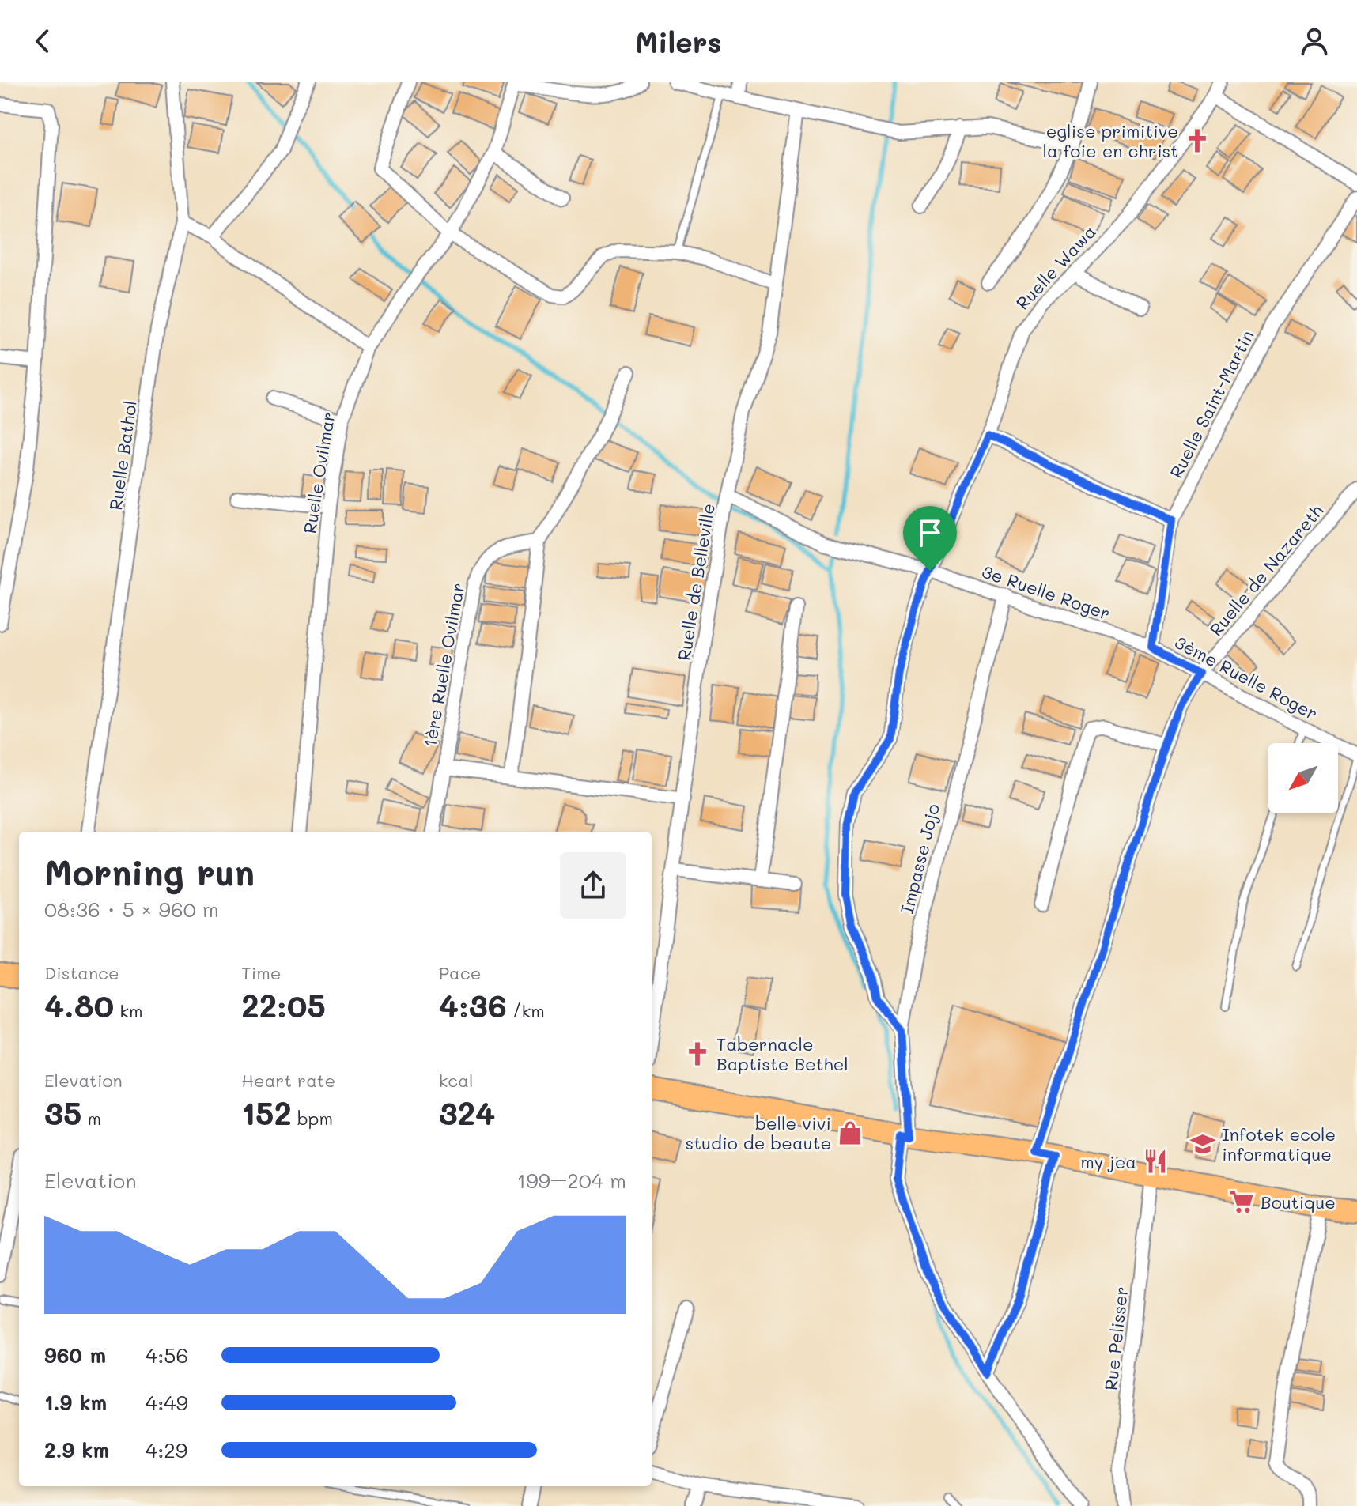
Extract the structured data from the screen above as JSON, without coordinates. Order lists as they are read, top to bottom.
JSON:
{
  "streets": {
    "street": [
      "Ruelle Wawa",
      "Ruelle Saint-Martin",
      "Ruelle Bathol",
      "Ruelle Ovilmar",
      "Ruelle de Nazareth",
      "Ruelle de Belleville",
      "3e Ruelle Roger",
      "1ère Ruelle Ovilmar",
      "3ème Ruelle Roger",
      "Impasse Jojo",
      "Rue Pelisser"
    ]
  },
  "crossings": [
    ["Ruelle Wawa", "3e Ruelle Roger"],
    ["Ruelle Wawa", "Impasse Jojo"],
    ["Ruelle Saint-Martin", "3e Ruelle Roger"],
    ["Ruelle Saint-Martin", "3ème Ruelle Roger"],
    ["Ruelle de Nazareth", "3ème Ruelle Roger"],
    ["Ruelle de Nazareth", "Impasse Jojo"],
    ["Ruelle de Belleville", "3e Ruelle Roger"],
    ["3e Ruelle Roger", "3ème Ruelle Roger"],
    ["3e Ruelle Roger", "Impasse Jojo"]
  ],
  "places": {
    "church": ["eglise primitive la foie en christ", "Tabernacle Baptiste Bethel"],
    "shop": ["belle vivi studio de beaute"],
    "school or university": ["Infotek ecole informatique"],
    "restaurant": ["my jea"],
    "supermarket": ["Boutique"]
  },
  "north": "bottom left",
  "page": {
    "header": "Milers",
    "heading": ["Morning run", "08:36 · 5 × 960 m"],
    "stats": [
      ["Distance", "4.80 km"],
      ["Time", "22:05"],
      ["Pace", "4:36 /km"],
      ["Elevation", "35 m"],
      ["Heart rate", "152 bpm"],
      ["kcal", "324"]
    ],
    "chart": ["Elevation", "199–204 m"],
    "list": [
      {
        "name": "960 m",
        "note": "4:56"
      },
      {
        "name": "1.9 km",
        "note": "4:49"
      },
      {
        "name": "2.9 km",
        "note": "4:29"
      }
    ]
  }
}
